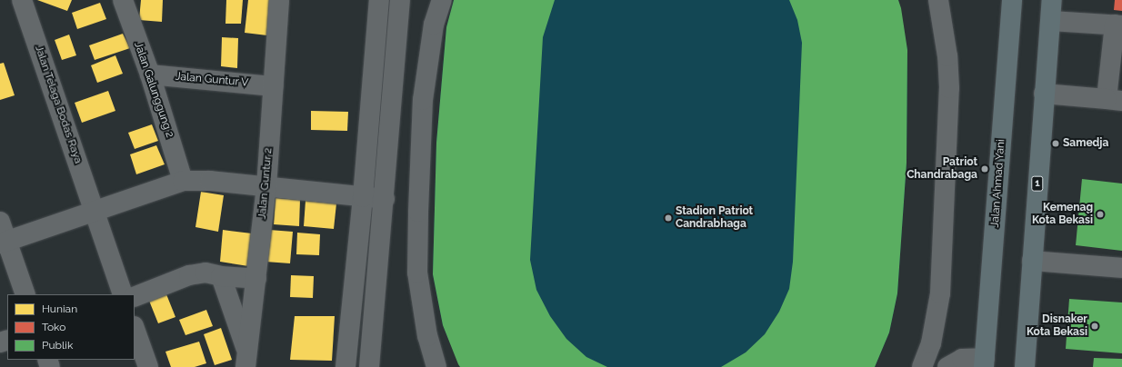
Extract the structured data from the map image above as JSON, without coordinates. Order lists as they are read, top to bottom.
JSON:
{
  "streets": {
    "highway": ["Jalan Ahmad Yani", "1"],
    "street": [
      "Jalan Guntur V",
      "Jalan Galunggung 2",
      "Jalan Telaga Bodas Raya",
      "Jalan Guntur 2"
    ]
  },
  "crossings": [
    ["Jalan Guntur V", "Jalan Galunggung 2"],
    ["Jalan Guntur V", "Jalan Guntur 2"]
  ],
  "places": [
    "Samedja",
    "Patriot Chandrabaga",
    "Kemenag Kota Bekasi",
    "Stadion Patriot Candrabhaga",
    "Disnaker Kota Bekasi"
  ],
  "legend": ["Hunian", "Toko", "Publik"]
}
